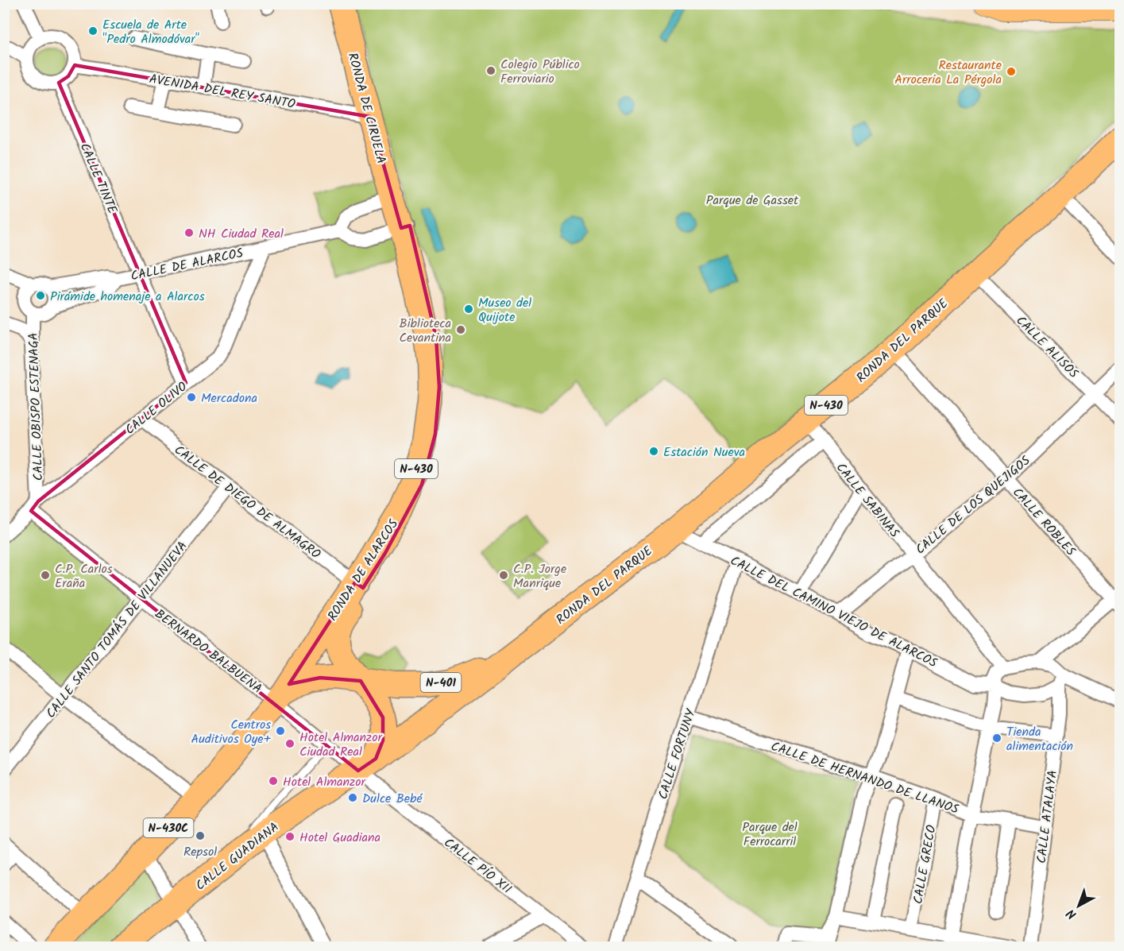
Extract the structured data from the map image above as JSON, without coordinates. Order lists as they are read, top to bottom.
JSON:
{
  "streets": {
    "highway": [
      "RONDA DE CIRUELA",
      "RONDA DEL PARQUE",
      "N-430",
      "RONDA DE ALARCOS",
      "N-401",
      "N-430C",
      "CALLE GUADIANA"
    ],
    "street": [
      "AVENIDA DEL REY SANTO",
      "CALLE TINTE",
      "CALLE DE ALARCOS",
      "CALLE ALISOS",
      "CALLE OBISPO ESTENAGA",
      "CALLE OLIVO",
      "CALLE SABINAS",
      "CALLE DE DIEGO DE ALMAGRO",
      "CALLE DE LOS QUEJIGOS",
      "CALLE ROBLES",
      "CALLE DEL CAMINO VIEJO DE ALARCOS",
      "CALLE SANTO TOMÁS DE VILLANUEVA",
      "BERNARDO BALBUENA",
      "CALLE FORTUNY",
      "CALLE DE HERNANDO DE LLANOS",
      "CALLE ATALAYA",
      "CALLE GRECO",
      "CALLE PÍO XII"
    ]
  },
  "crossings": [
    ["AVENIDA DEL REY SANTO", "RONDA DE CIRUELA"],
    ["AVENIDA DEL REY SANTO", "CALLE TINTE"],
    ["RONDA DE CIRUELA", "RONDA DE ALARCOS"],
    ["CALLE TINTE", "CALLE DE ALARCOS"],
    ["CALLE TINTE", "CALLE OLIVO"],
    ["CALLE DE ALARCOS", "CALLE OBISPO ESTENAGA"],
    ["CALLE DE ALARCOS", "CALLE OLIVO"],
    ["RONDA DEL PARQUE", "CALLE ALISOS"],
    ["RONDA DEL PARQUE", "CALLE SABINAS"],
    ["RONDA DEL PARQUE", "CALLE ROBLES"],
    ["RONDA DEL PARQUE", "RONDA DE ALARCOS"],
    ["RONDA DEL PARQUE", "CALLE DEL CAMINO VIEJO DE ALARCOS"],
    ["RONDA DEL PARQUE", "BERNARDO BALBUENA"],
    ["RONDA DEL PARQUE", "CALLE GUADIANA"],
    ["RONDA DEL PARQUE", "CALLE PÍO XII"],
    ["CALLE ALISOS", "CALLE DE LOS QUEJIGOS"],
    ["CALLE OBISPO ESTENAGA", "CALLE OLIVO"],
    ["CALLE OBISPO ESTENAGA", "BERNARDO BALBUENA"],
    ["CALLE OLIVO", "CALLE DE DIEGO DE ALMAGRO"],
    ["CALLE OLIVO", "BERNARDO BALBUENA"],
    ["CALLE SABINAS", "CALLE DE LOS QUEJIGOS"],
    ["CALLE DE DIEGO DE ALMAGRO", "RONDA DE ALARCOS"],
    ["CALLE DE DIEGO DE ALMAGRO", "CALLE SANTO TOMÁS DE VILLANUEVA"],
    ["CALLE DE LOS QUEJIGOS", "CALLE ROBLES"],
    ["CALLE DE LOS QUEJIGOS", "CALLE DEL CAMINO VIEJO DE ALARCOS"],
    ["RONDA DE ALARCOS", "BERNARDO BALBUENA"],
    ["CALLE DEL CAMINO VIEJO DE ALARCOS", "CALLE FORTUNY"],
    ["CALLE DEL CAMINO VIEJO DE ALARCOS", "CALLE ATALAYA"],
    ["CALLE SANTO TOMÁS DE VILLANUEVA", "BERNARDO BALBUENA"],
    ["BERNARDO BALBUENA", "CALLE PÍO XII"],
    ["CALLE FORTUNY", "CALLE DE HERNANDO DE LLANOS"],
    ["CALLE DE HERNANDO DE LLANOS", "CALLE ATALAYA"],
    ["CALLE DE HERNANDO DE LLANOS", "CALLE GRECO"],
    ["CALLE GUADIANA", "CALLE PÍO XII"]
  ],
  "parks": ["Parque de Gasset", "Parque del Ferrocarril"],
  "places": [
    "Escuela de Arte \"Pedro Almodóvar\"",
    "Colegio Público Ferroviario",
    "Restaurante Arroceria La Pérgola",
    "NH Ciudad Real",
    "Pirámide homenaje a Alarcos",
    "Museo del Quijote",
    "Biblioteca Cevantina",
    "Mercadona",
    "Estación Nueva",
    "C.P. Carlos Eraña",
    "C.P. Jorge Manrique",
    "Centros Auditivos Oye+",
    "Tienda alimentación",
    "Hotel Almanzor Ciudad Real",
    "Hotel Almanzor",
    "Dulce Bebé",
    "Repsol",
    "Hotel Guadiana"
  ],
  "north": "bottom left"
}
